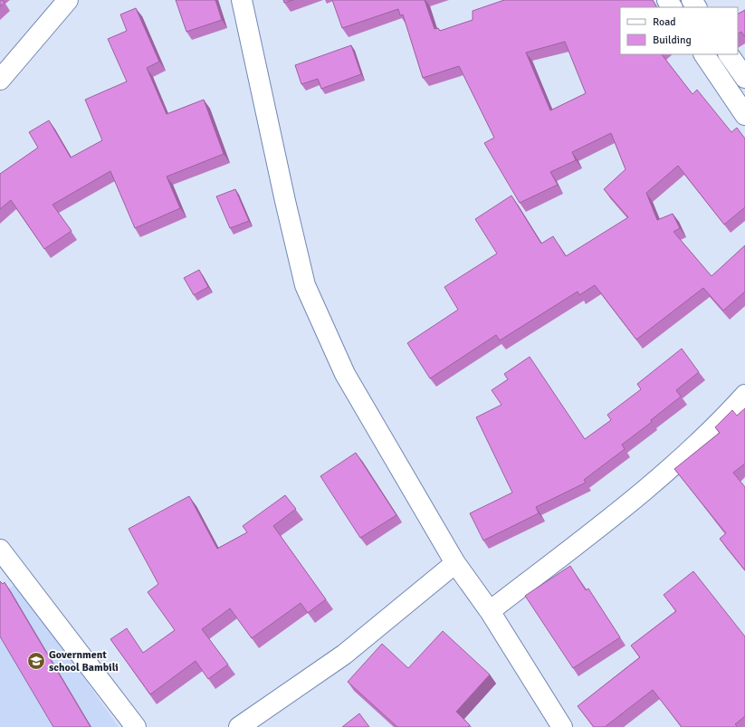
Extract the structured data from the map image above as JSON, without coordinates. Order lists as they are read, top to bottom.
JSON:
{
  "places": {
    "school or university": ["Government school Bambili"]
  },
  "legend": ["Road", "Building"]
}
